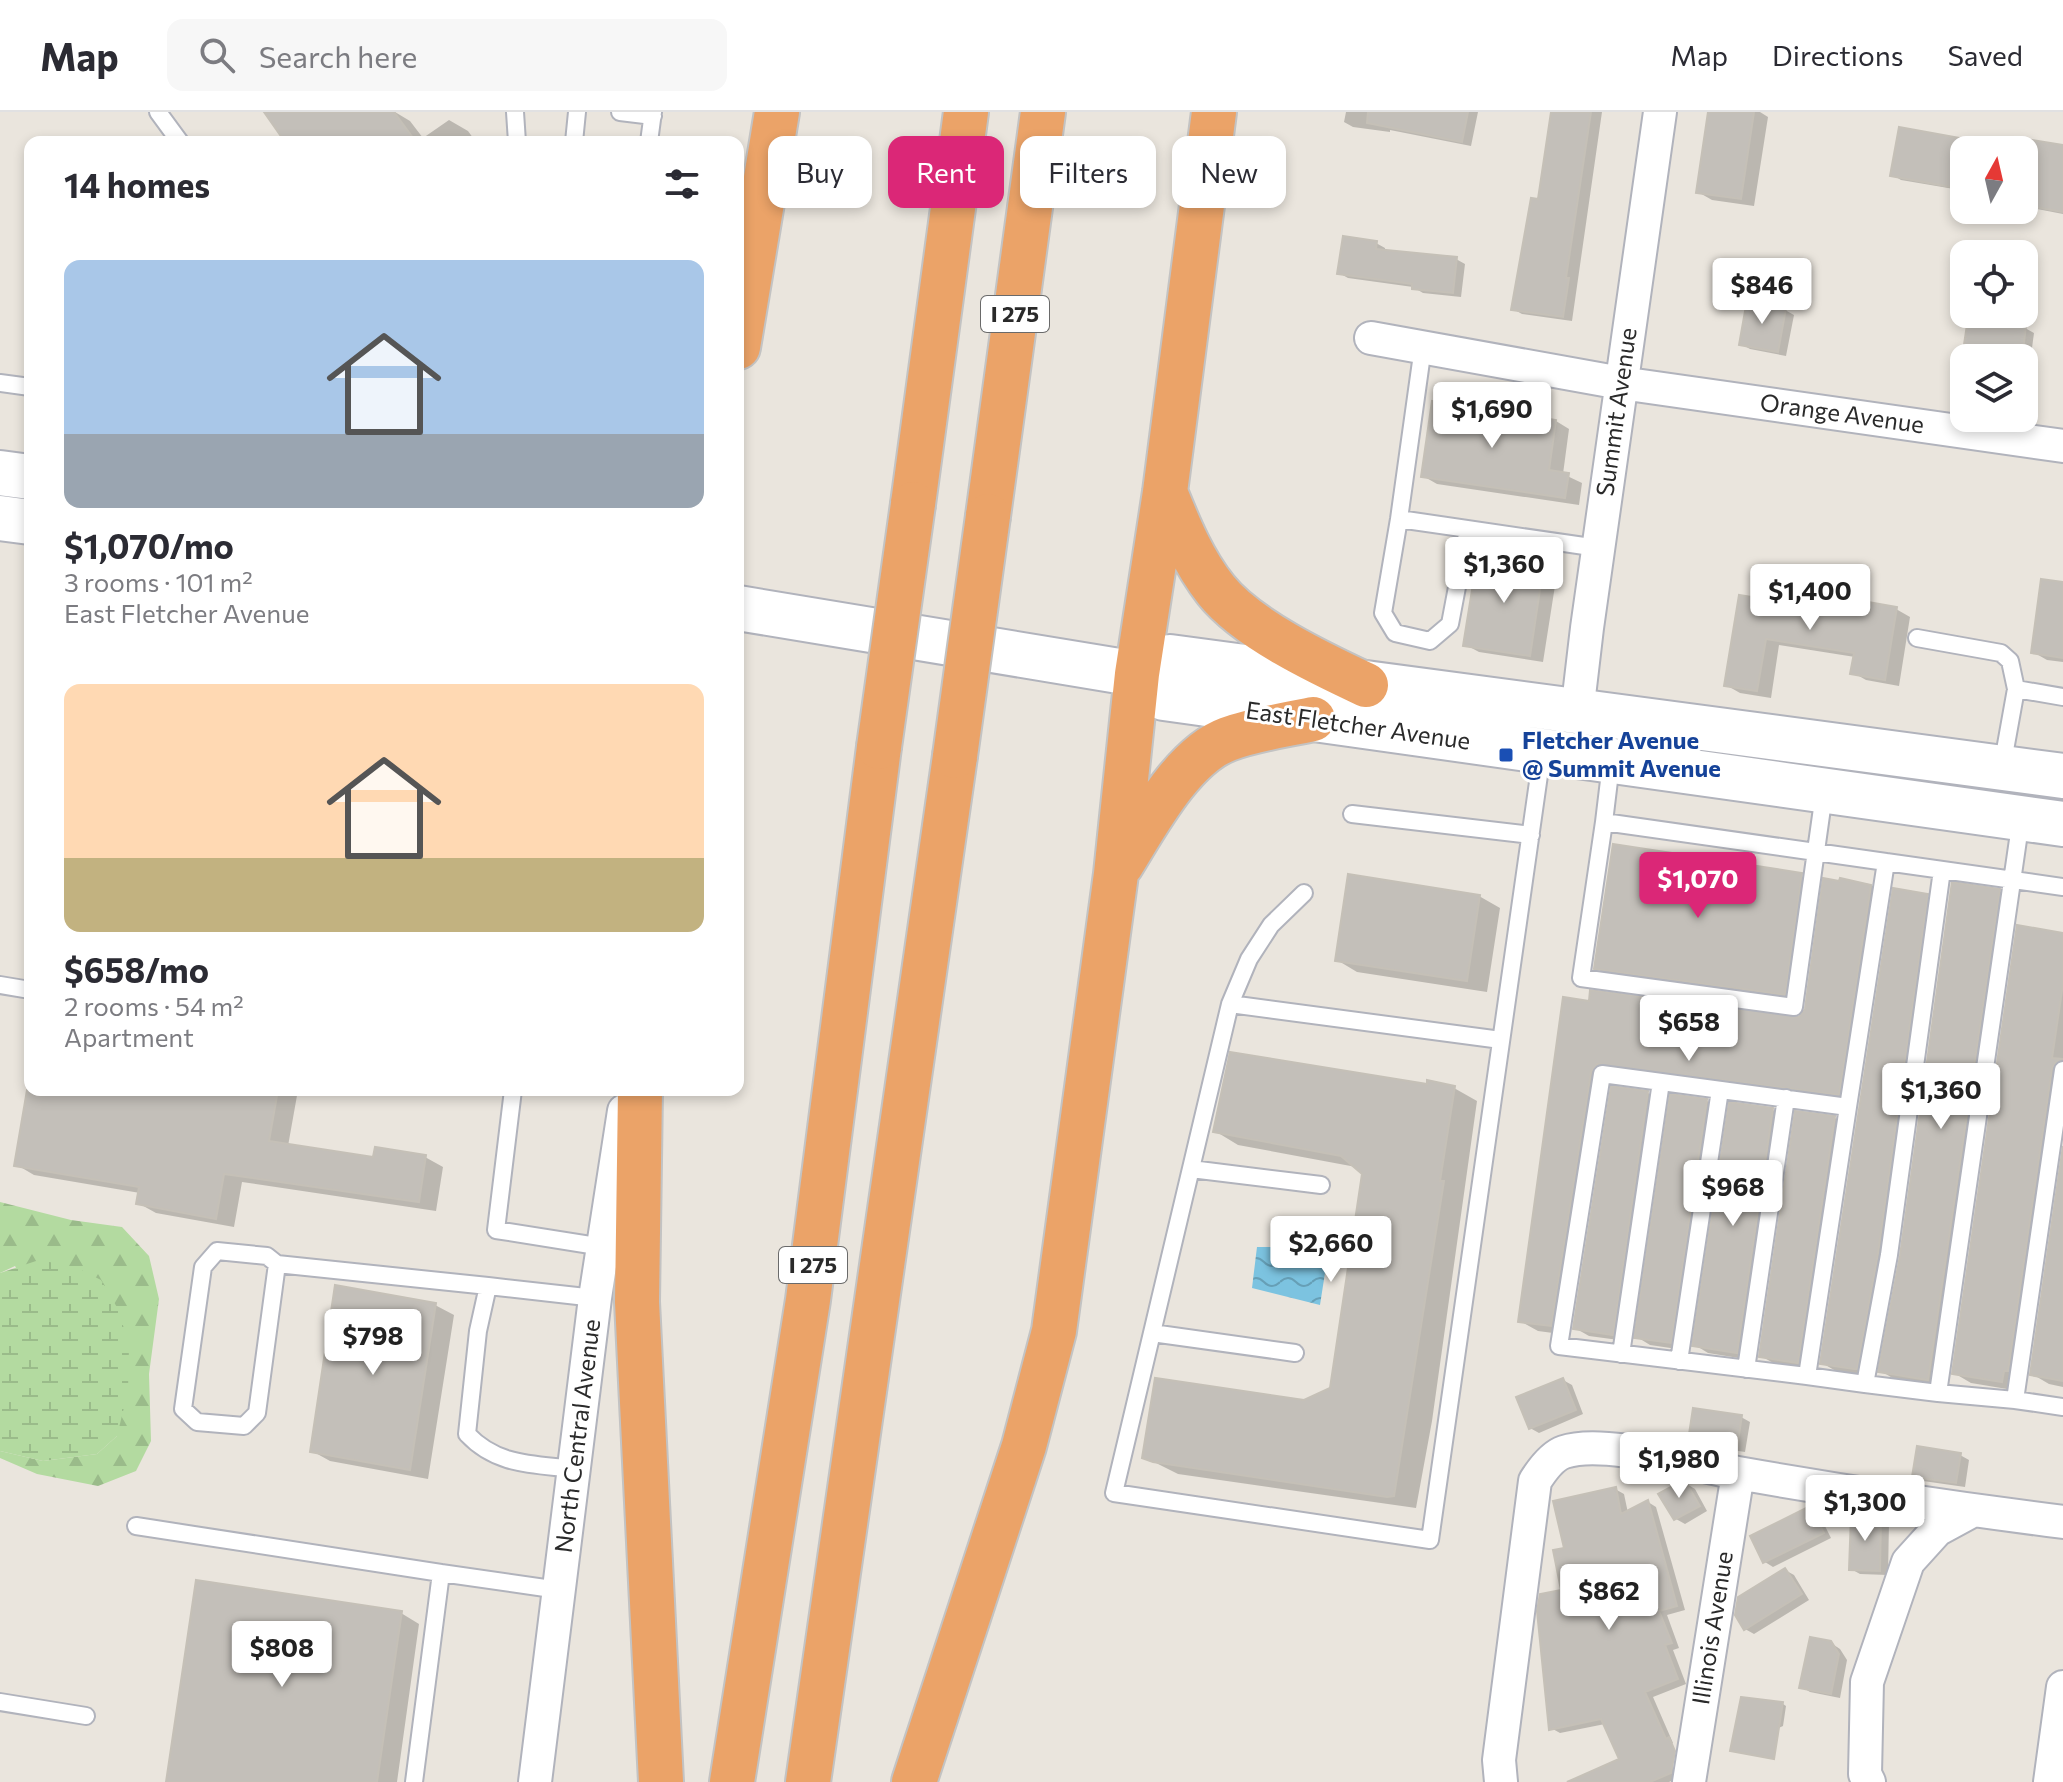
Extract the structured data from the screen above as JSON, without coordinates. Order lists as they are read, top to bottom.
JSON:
{
  "streets": {
    "highway": ["I 275"],
    "main road": ["East Fletcher Avenue"],
    "street": [
      "Summit Avenue",
      "Orange Avenue",
      "North Central Avenue",
      "Illinois Avenue"
    ]
  },
  "crossings": [
    ["Summit Avenue", "Orange Avenue"],
    ["Summit Avenue", "East Fletcher Avenue"]
  ],
  "places": {
    "transit": ["Fletcher Avenue @ Summit Avenue"]
  },
  "north": "top",
  "page": {
    "header": "Map",
    "search": "Search here",
    "nav": ["Map", "Directions", "Saved"],
    "chip": [
      "Buy",
      "Rent",
      "Filters",
      "New"
    ],
    "heading": "14 homes",
    "list": [
      {
        "name": "$1,070/mo",
        "note": "3 rooms · 101 m² · East Fletcher Avenue"
      },
      {
        "name": "$658/mo",
        "note": "2 rooms · 54 m² · Apartment"
      }
    ],
    "price": [
      "$846",
      "$1,690",
      "$1,360",
      "$1,400",
      "$1,070",
      "$658",
      "$1,360",
      "$968",
      "$2,660",
      "$798",
      "$1,980",
      "$1,300",
      "$862",
      "$808"
    ]
  }
}
